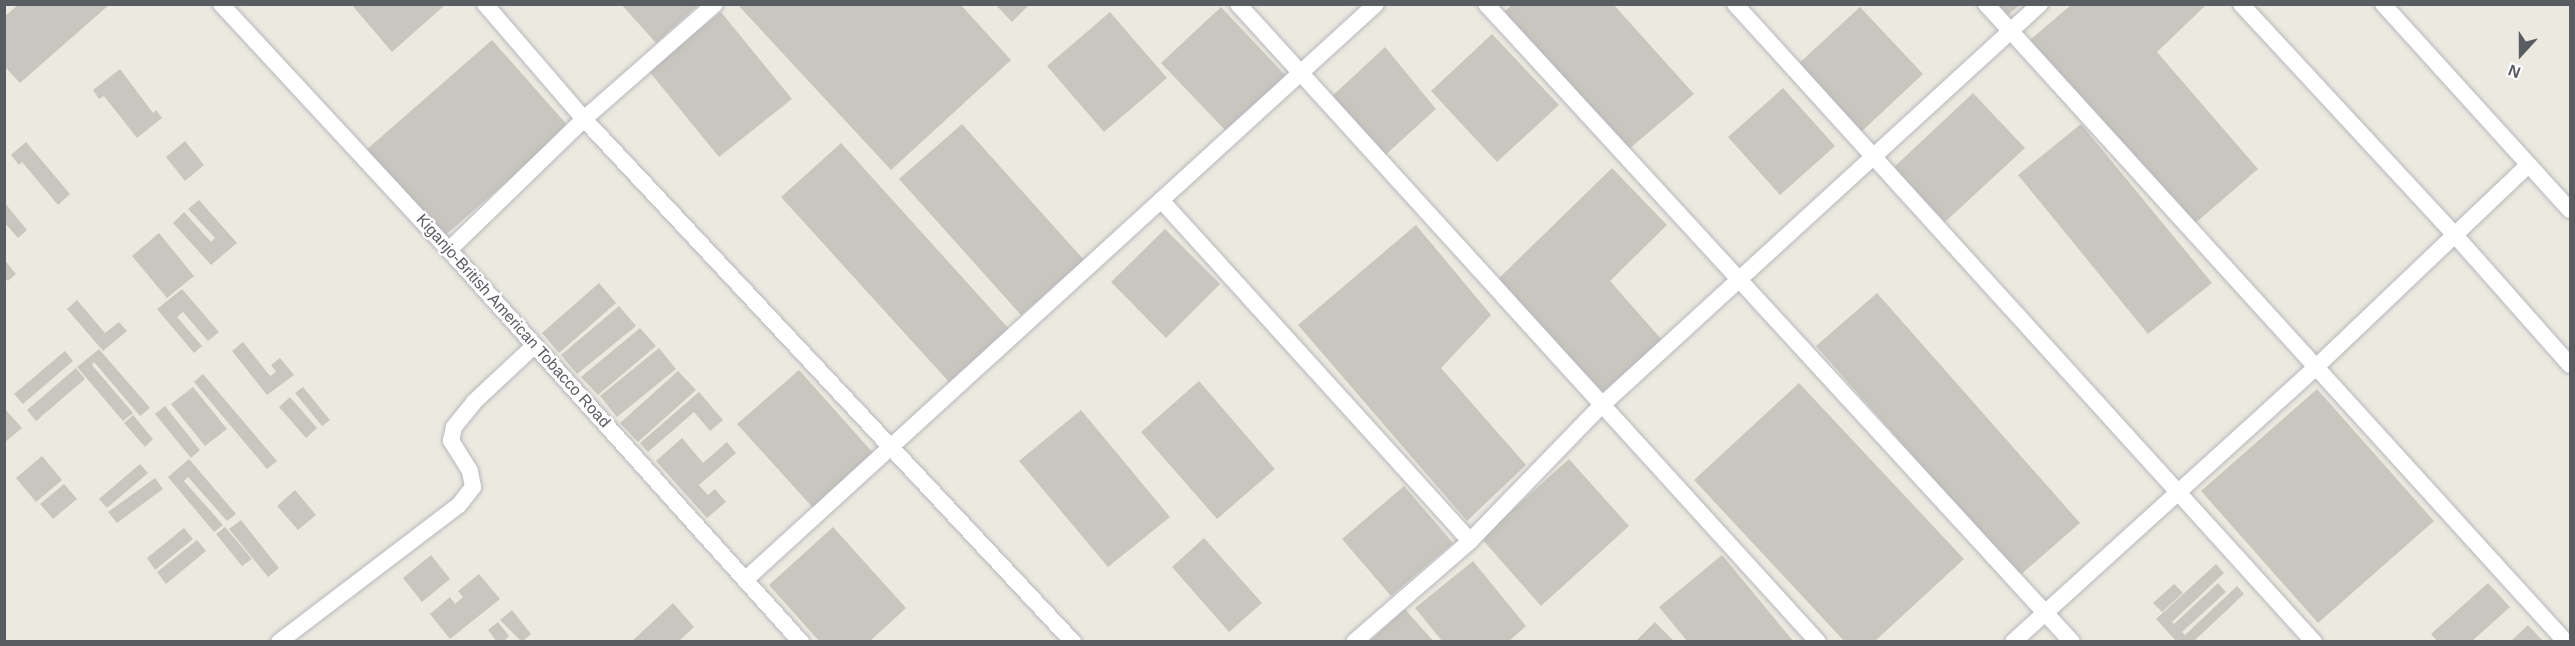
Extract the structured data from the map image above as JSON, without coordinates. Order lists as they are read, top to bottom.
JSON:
{
  "streets": {
    "street": ["Kiganjo-British American Tobacco Road"]
  },
  "north": "bottom"
}
